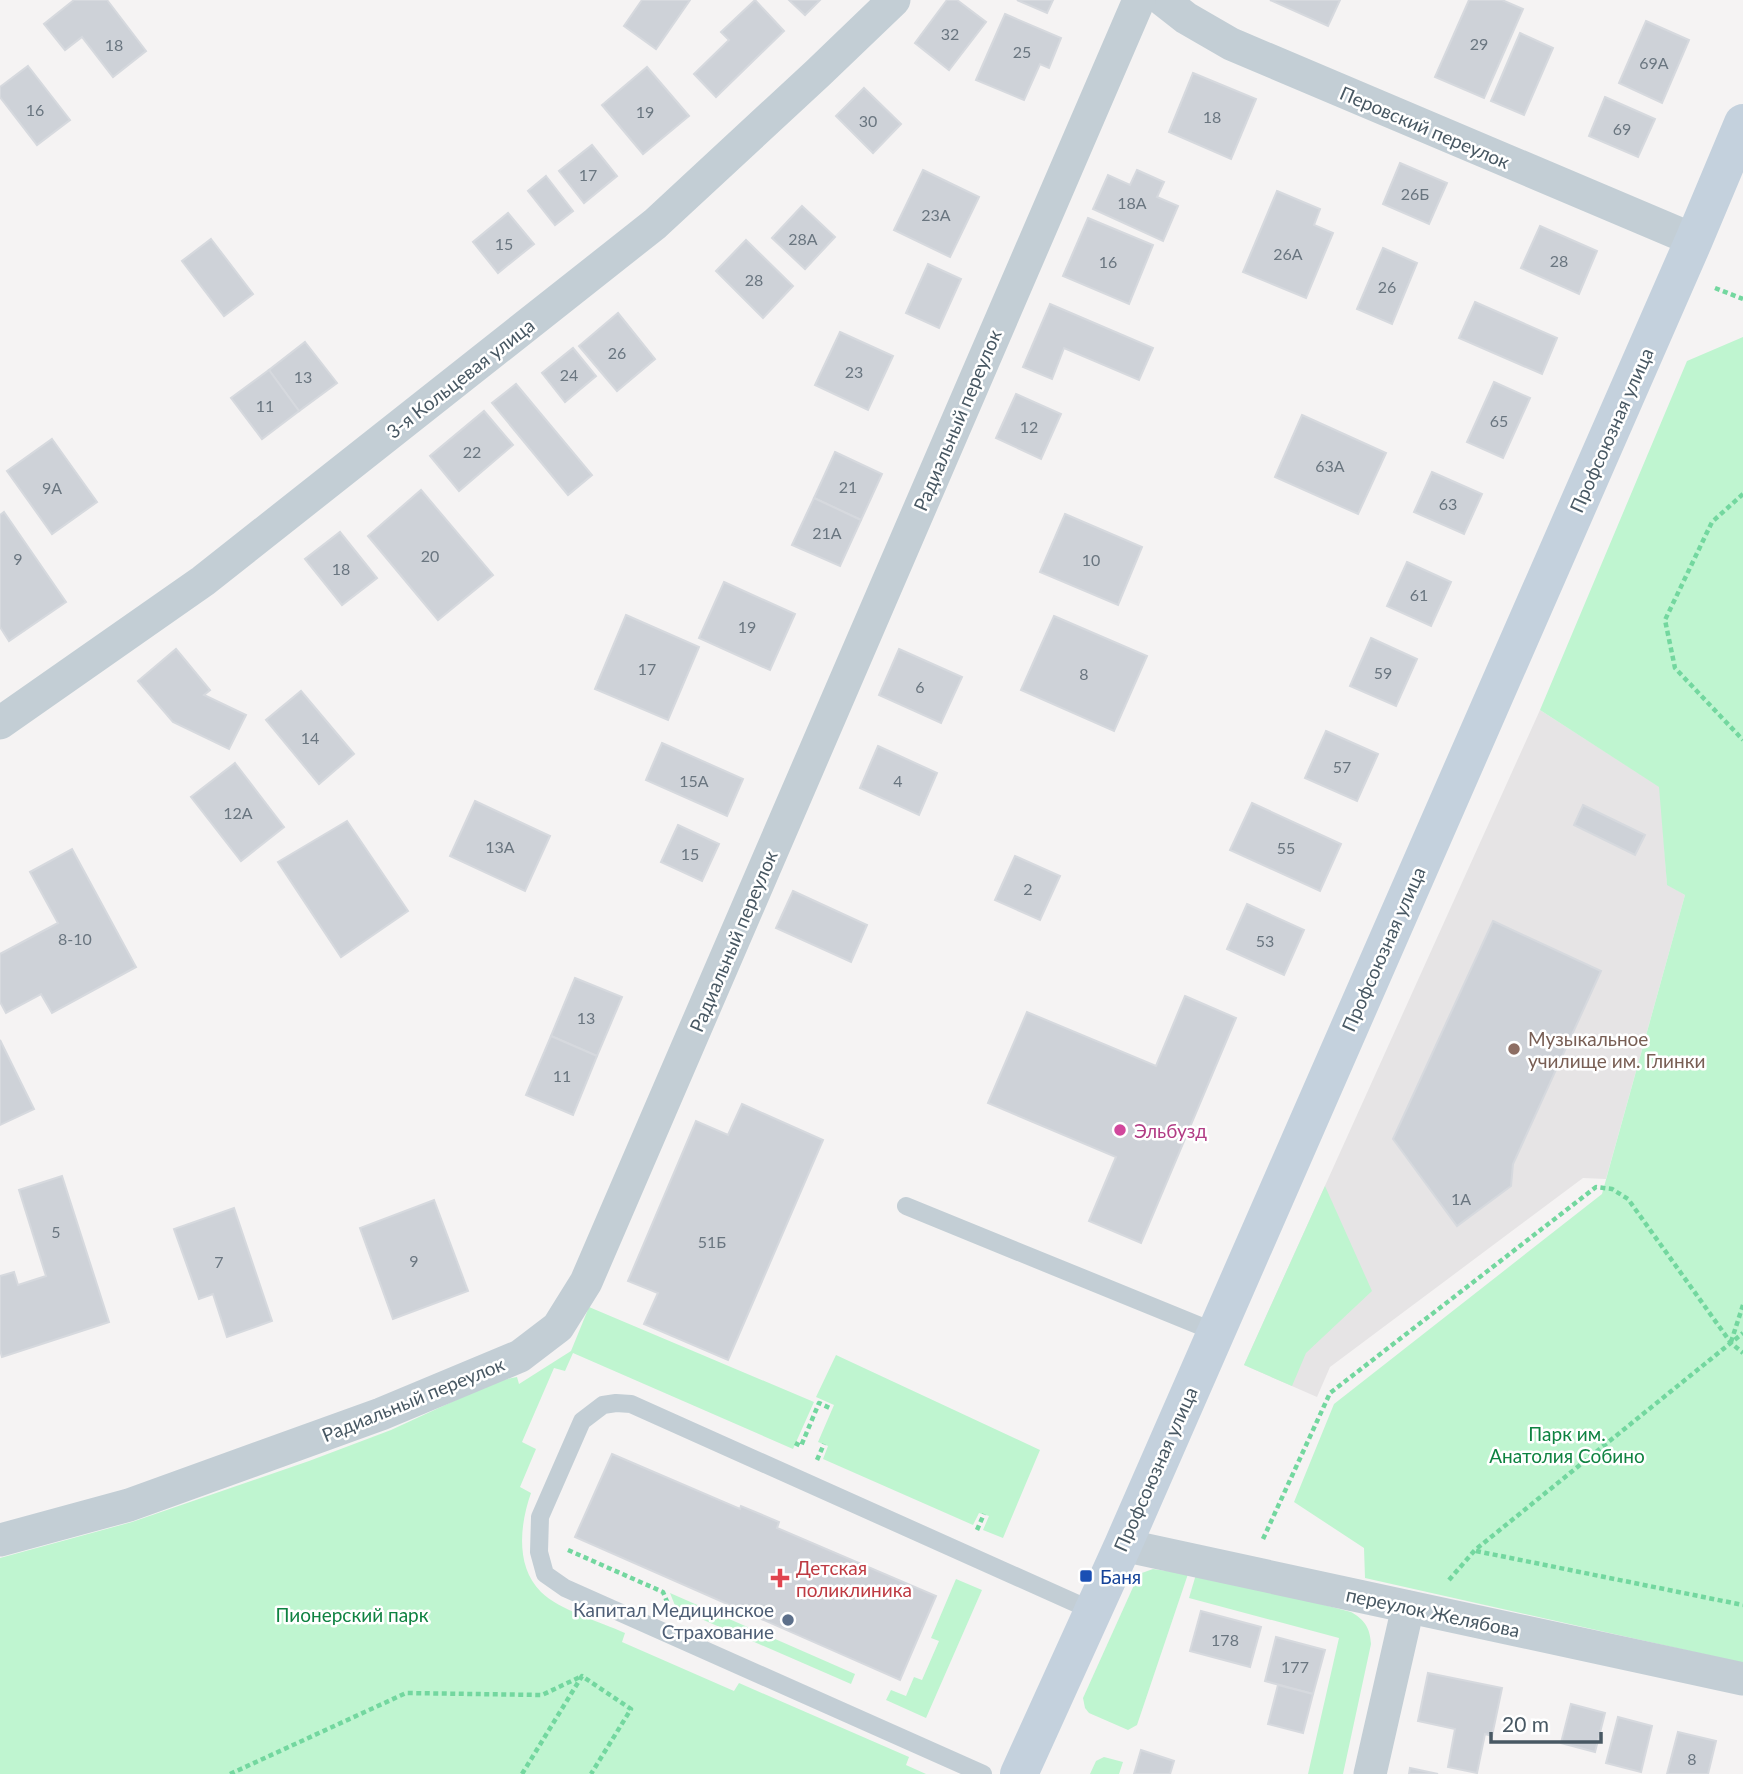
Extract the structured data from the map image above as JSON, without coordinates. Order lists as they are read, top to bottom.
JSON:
{
  "streets": {
    "main road": ["Профсоюзная улица"],
    "street": [
      "Перовский переулок",
      "3-я Кольцевая улица",
      "Радиальный переулок",
      "переулок Желябова"
    ]
  },
  "crossings": [
    ["Перовский переулок", "Профсоюзная улица"],
    ["Профсоюзная улица", "переулок Желябова"]
  ],
  "parks": ["Парк им. Анатолия Собино", "Пионерский парк"],
  "places": {
    "other": ["Музыкальное училище им. Глинки", "Эльбузд", "Капитал Медицинское Страхование"],
    "transit": ["Баня"],
    "health": ["Детская поликлиника"]
  },
  "house_numbers": [
    "32",
    "29",
    "18",
    "25",
    "69А",
    "16",
    "19",
    "18",
    "30",
    "69",
    "17",
    "26Б",
    "18А",
    "23А",
    "28А",
    "15",
    "26А",
    "28",
    "16",
    "28",
    "26",
    "26",
    "23",
    "24",
    "13",
    "11",
    "65",
    "12",
    "22",
    "63А",
    "21",
    "9А",
    "63",
    "21А",
    "20",
    "9",
    "10",
    "18",
    "61",
    "19",
    "17",
    "59",
    "8",
    "6",
    "14",
    "57",
    "15А",
    "4",
    "12А",
    "13А",
    "55",
    "15",
    "2",
    "8-10",
    "53",
    "13",
    "11",
    "1А",
    "5",
    "51Б",
    "9",
    "7",
    "178",
    "177",
    "8"
  ],
  "scale_bar": "20 m"
}
